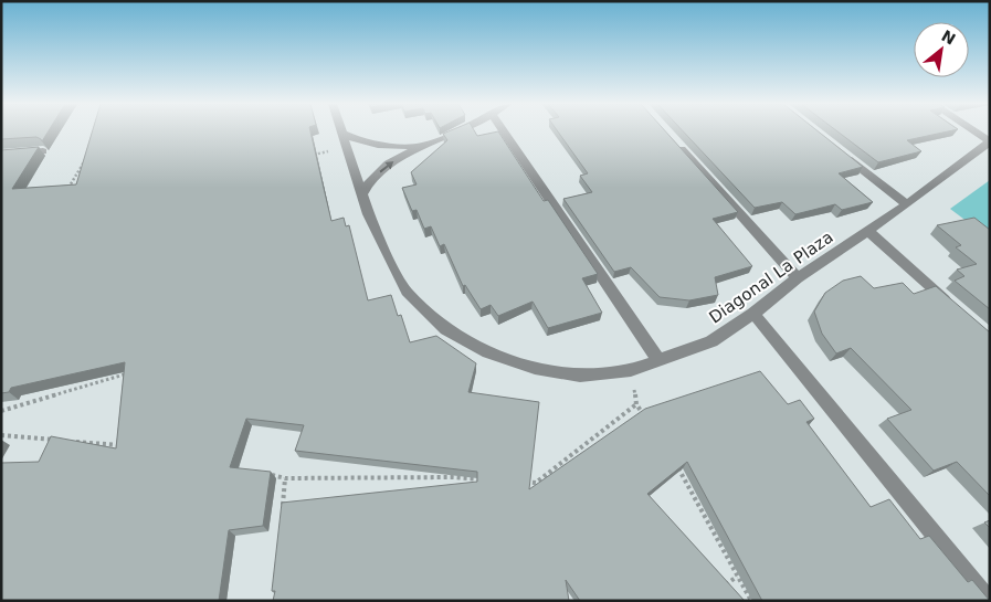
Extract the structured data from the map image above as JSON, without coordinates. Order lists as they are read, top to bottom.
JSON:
{
  "streets": {
    "street": ["Diagonal La Plaza"]
  },
  "north": "top right"
}
